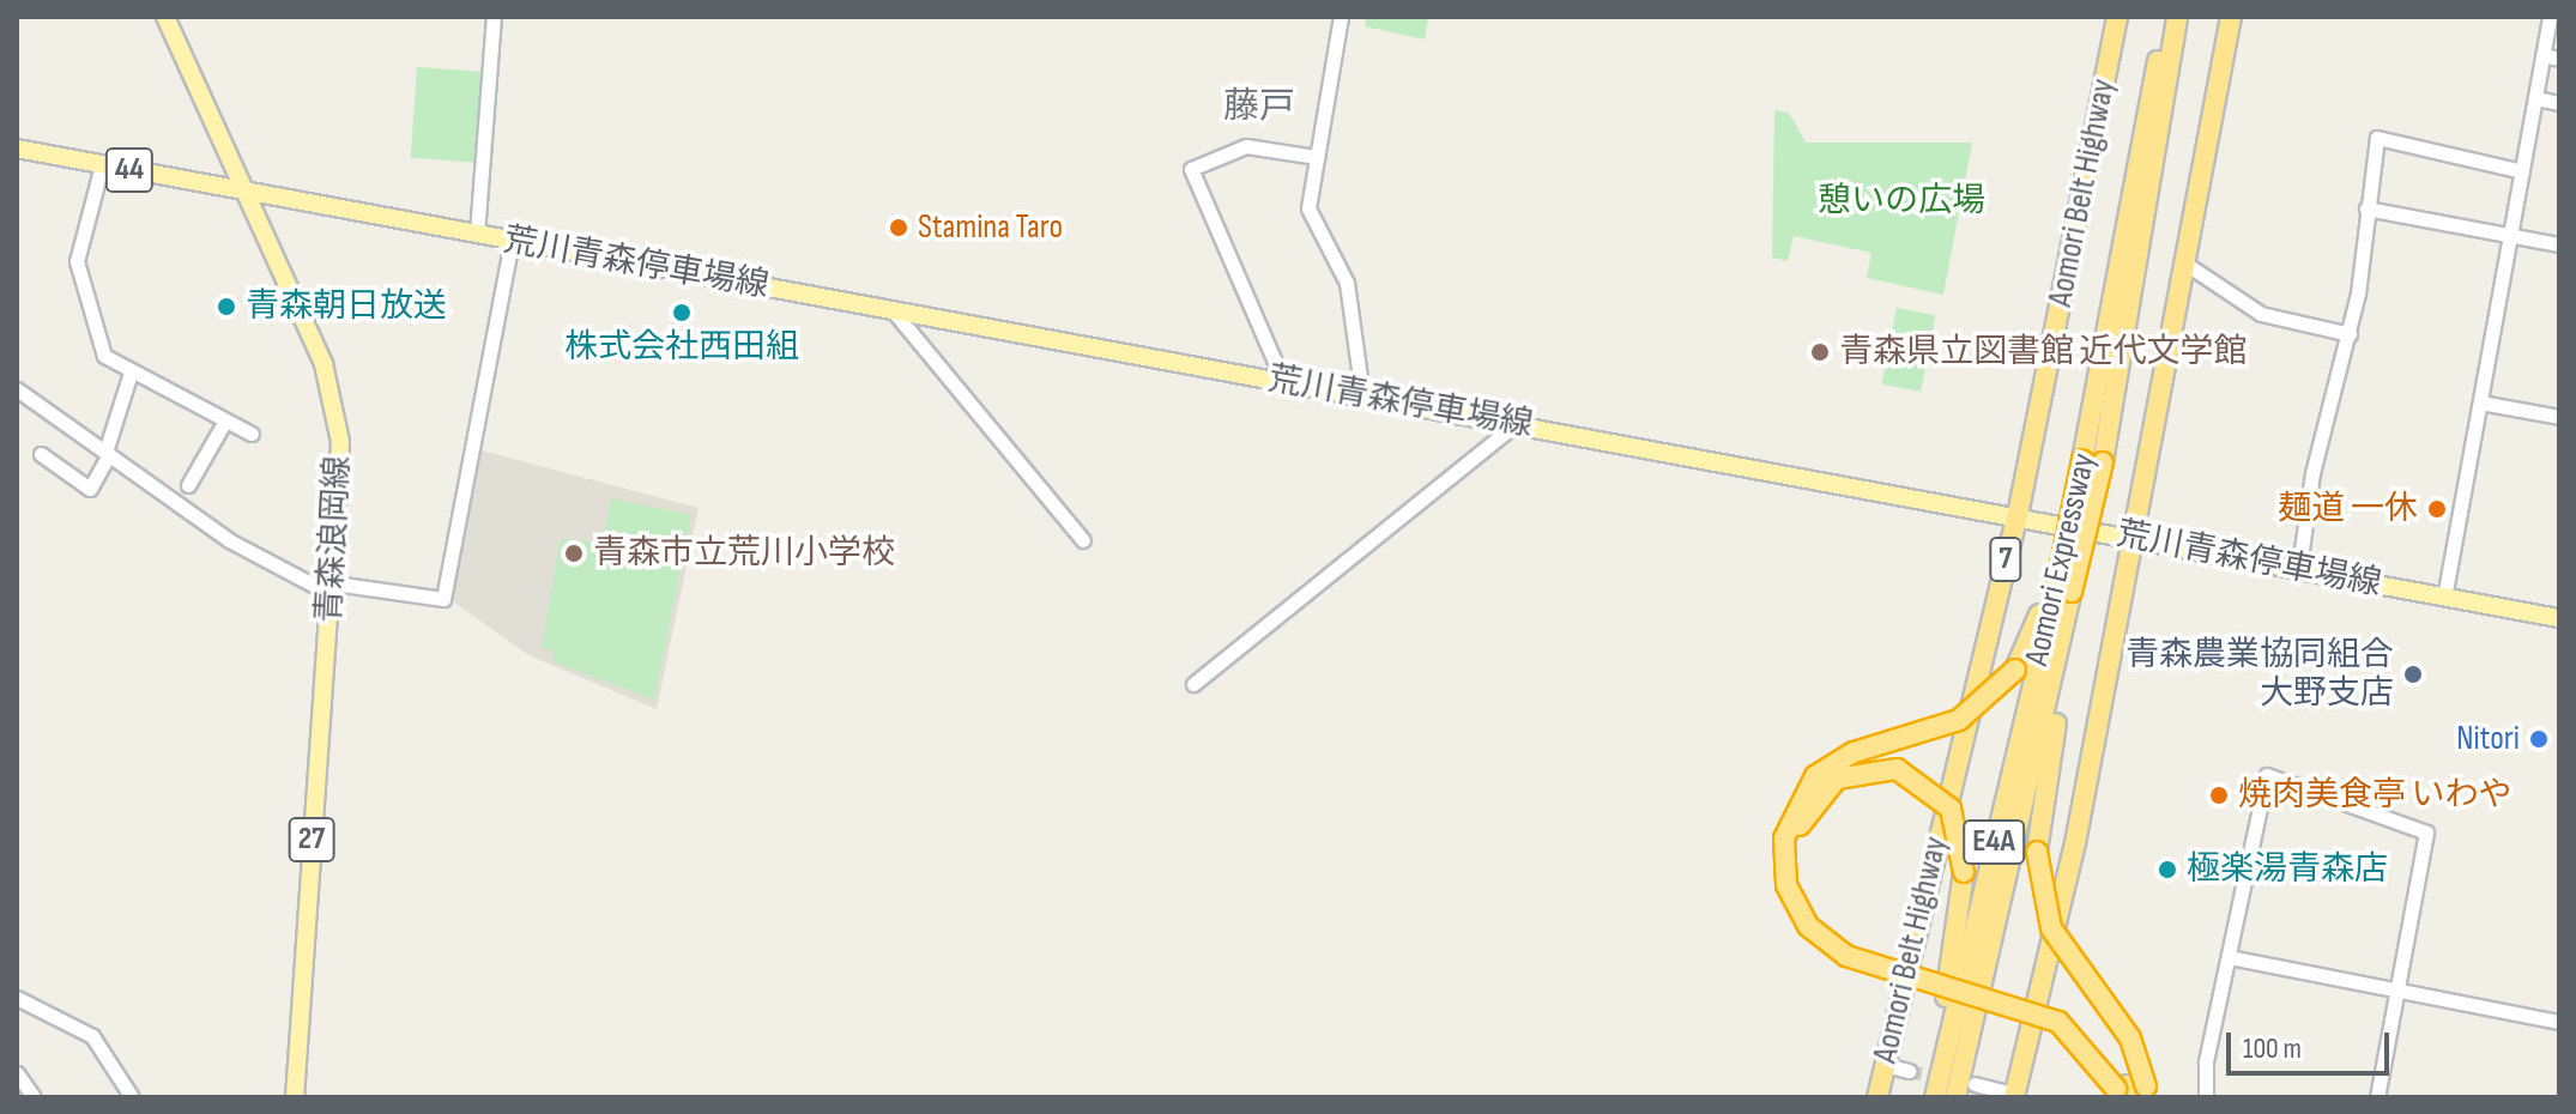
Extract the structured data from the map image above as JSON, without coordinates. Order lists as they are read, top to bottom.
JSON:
{
  "streets": {
    "highway": [
      "Aomori Belt Highway",
      "7",
      "Aomori Expressway",
      "E4A"
    ],
    "main road": [
      "44",
      "荒川青森停車場線",
      "青森浪岡線",
      "27"
    ]
  },
  "crossings": [
    ["44", "荒川青森停車場線"],
    ["44", "青森浪岡線"],
    ["Aomori Belt Highway", "荒川青森停車場線"],
    ["荒川青森停車場線", "青森浪岡線"]
  ],
  "districts": ["藤戸"],
  "parks": ["憩いの広場"],
  "places": [
    "Stamina Taro",
    "青森朝日放送",
    "株式会社西田組",
    "青森県立図書館 近代文学館",
    "麺道 一休",
    "青森市立荒川小学校",
    "青森農業協同組合 大野支店",
    "Nitori",
    "焼肉美食亭 いわや",
    "極楽湯青森店"
  ],
  "scale_bar": "100 m"
}
